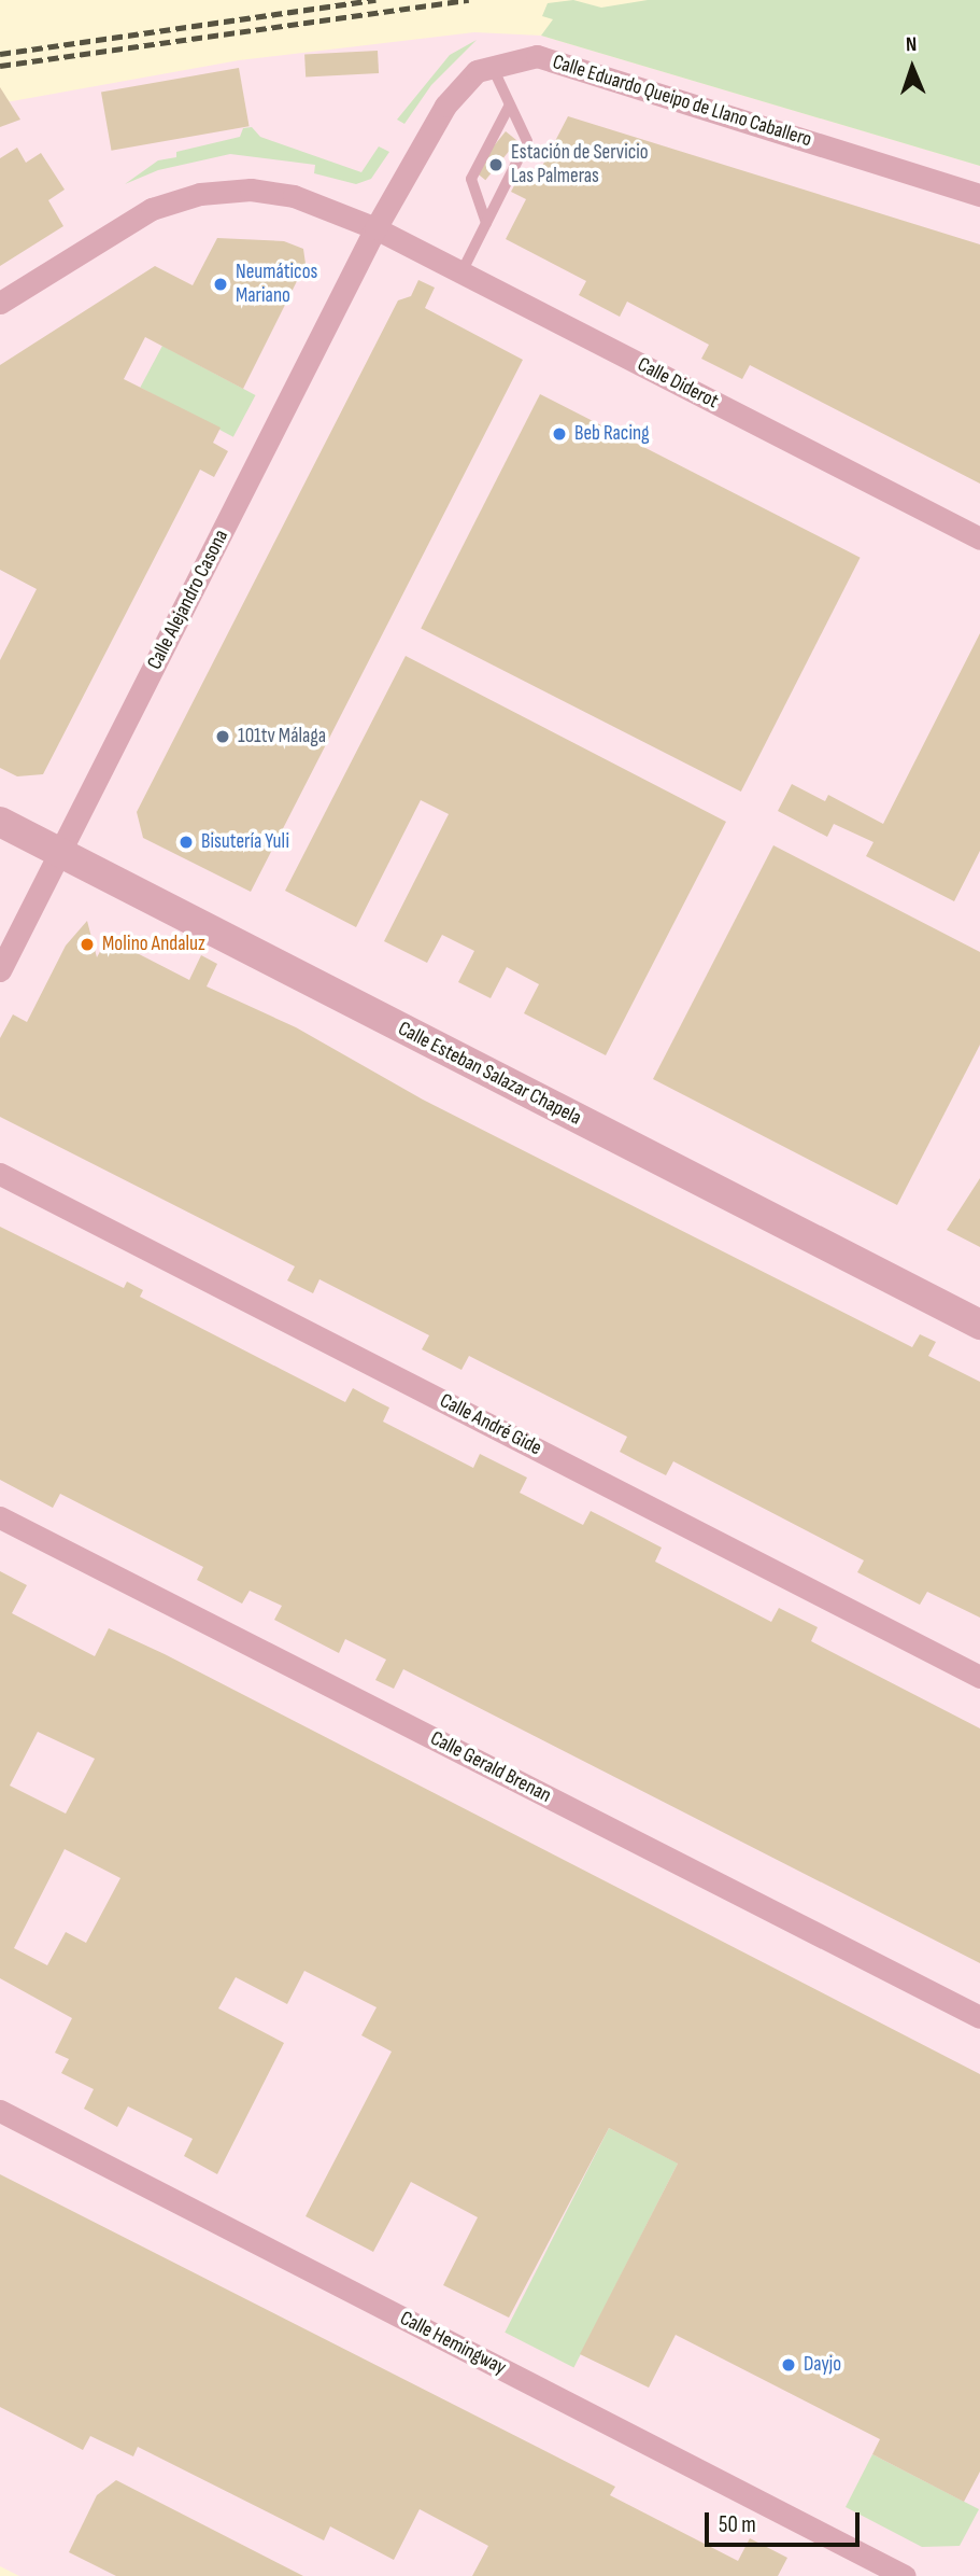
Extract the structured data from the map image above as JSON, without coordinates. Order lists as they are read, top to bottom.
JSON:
{
  "streets": {
    "street": [
      "Calle Eduardo Queipo de Llano Caballero",
      "Calle Diderot",
      "Calle Alejandro Casona",
      "Calle Esteban Salazar Chapela",
      "Calle André Gide",
      "Calle Gerald Brenan",
      "Calle Hemingway"
    ]
  },
  "crossings": [
    ["Calle Eduardo Queipo de Llano Caballero", "Calle Diderot"],
    ["Calle Eduardo Queipo de Llano Caballero", "Calle Alejandro Casona"],
    ["Calle Diderot", "Calle Alejandro Casona"],
    ["Calle Alejandro Casona", "Calle Esteban Salazar Chapela"]
  ],
  "places": [
    "Estación de Servicio Las Palmeras",
    "Neumáticos Mariano",
    "Beb Racing",
    "101tv Málaga",
    "Bisutería Yuli",
    "Molino Andaluz",
    "Dayjo"
  ],
  "scale_bar": "50 m",
  "north": "top"
}
